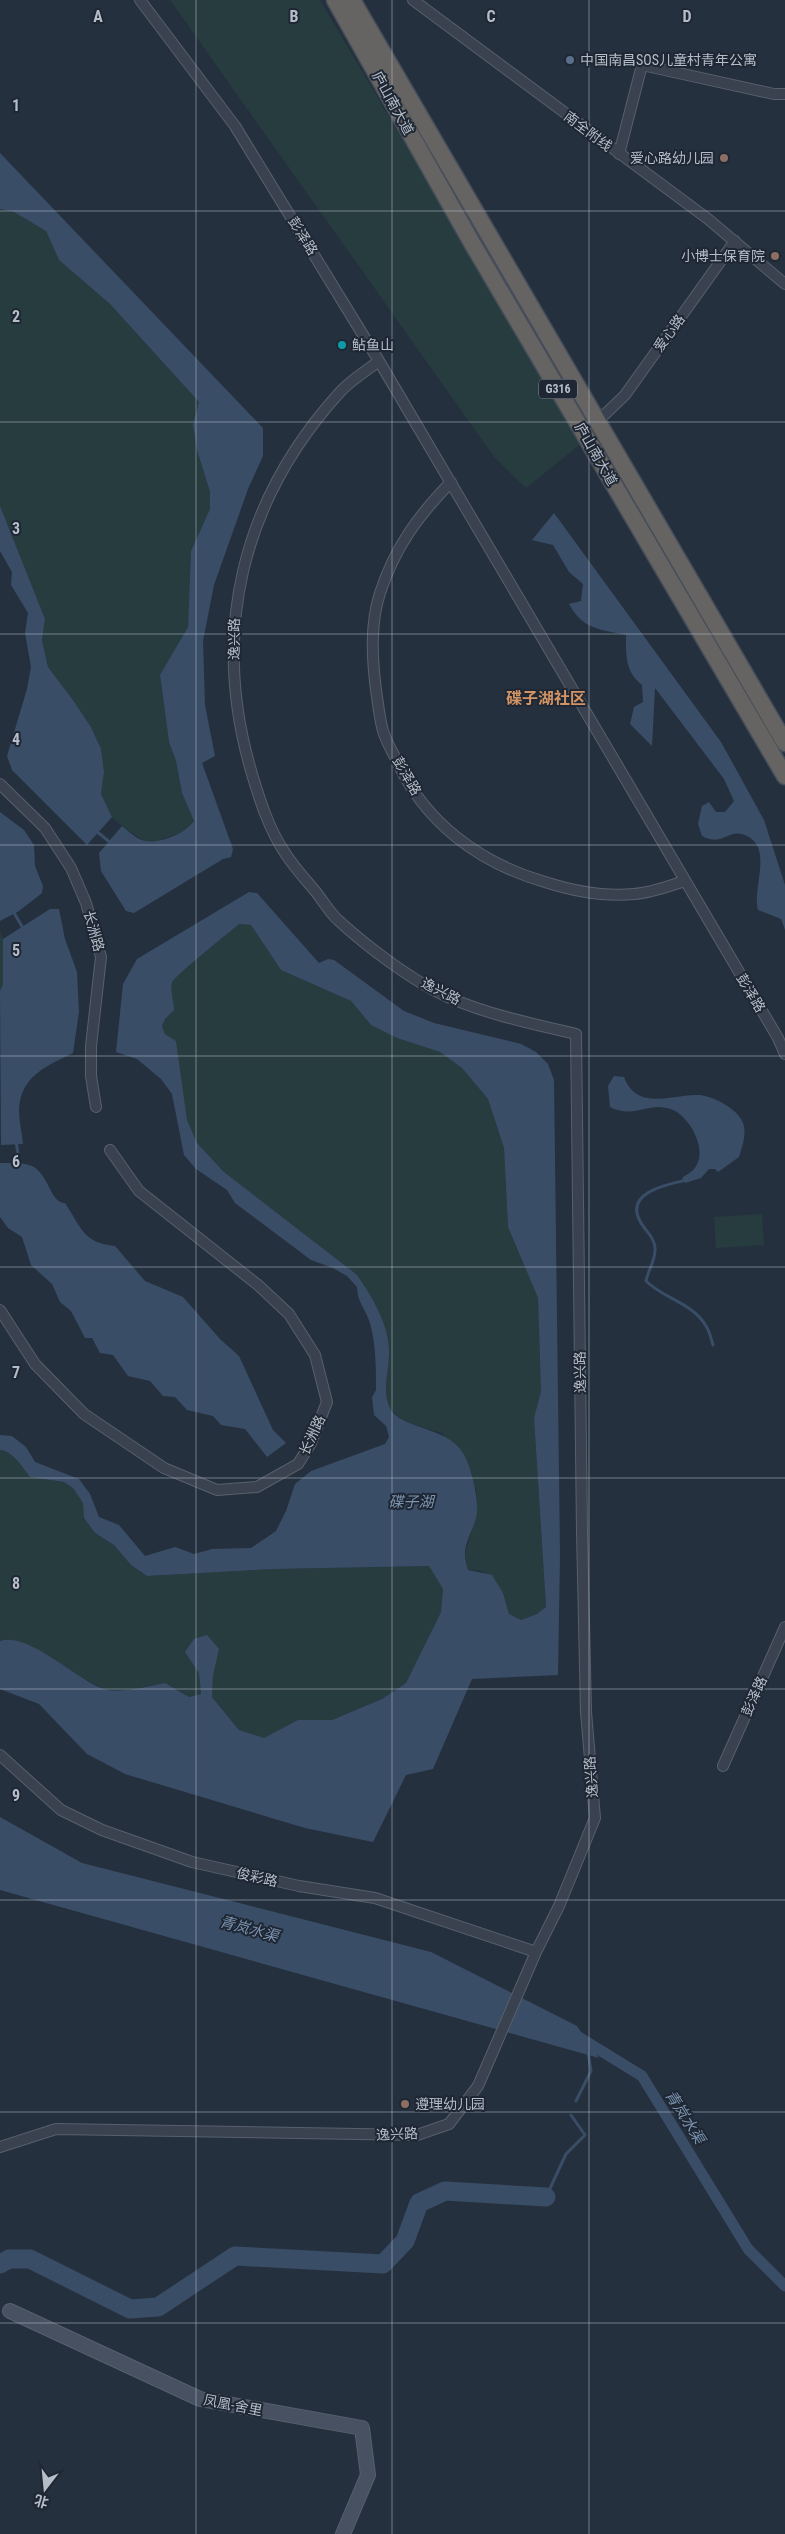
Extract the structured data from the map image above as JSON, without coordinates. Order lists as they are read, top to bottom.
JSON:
{
  "streets": {
    "highway": ["庐山南大道", "G316"],
    "main road": ["凤凰-舍里"],
    "street": [
      "南全附线",
      "彭泽路",
      "爱心路",
      "逸兴路",
      "长洲路",
      "俊彩路"
    ]
  },
  "crossings": [
    ["庐山南大道", "爱心路"],
    ["南全附线", "爱心路"],
    ["彭泽路", "逸兴路"],
    ["逸兴路", "俊彩路"]
  ],
  "districts": ["碟子湖社区"],
  "water": ["碟子湖", "青岚水渠"],
  "places": [
    "中国南昌SOS儿童村青年公寓",
    "爱心路幼儿园",
    "小博士保育院",
    "鲇鱼山",
    "遵理幼儿园"
  ],
  "north": "bottom",
  "grid": {
    "columns": [
      "A",
      "B",
      "C",
      "D"
    ],
    "rows": [
      "1",
      "2",
      "3",
      "4",
      "5",
      "6",
      "7",
      "8",
      "9"
    ]
  }
}
